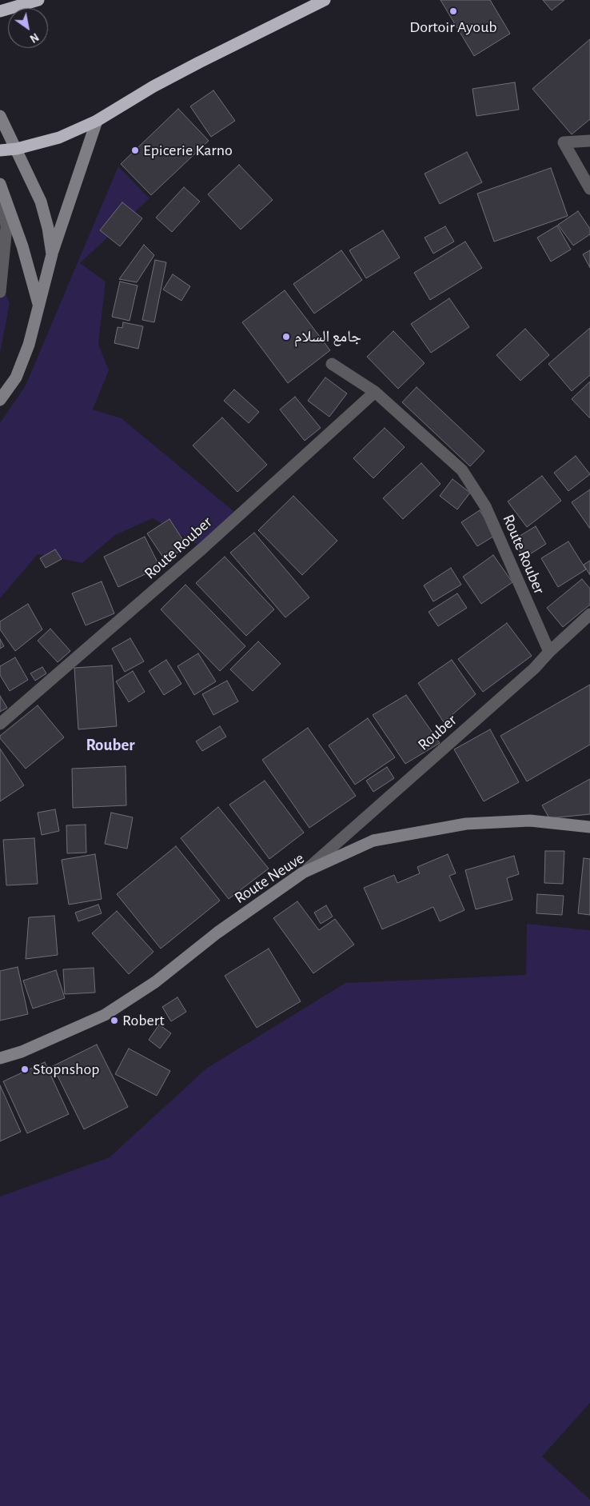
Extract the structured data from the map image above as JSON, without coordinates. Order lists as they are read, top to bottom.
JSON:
{
  "streets": {
    "main road": ["Route Neuve"],
    "street": ["Route Rouber", "Rouber"]
  },
  "crossings": [
    ["Route Rouber", "Rouber"],
    ["Rouber", "Route Neuve"]
  ],
  "districts": ["Rouber"],
  "places": [
    "Dortoir Ayoub",
    "Epicerie Karno",
    "جامع السلام",
    "Robert",
    "Stopnshop"
  ],
  "north": "bottom right"
}
